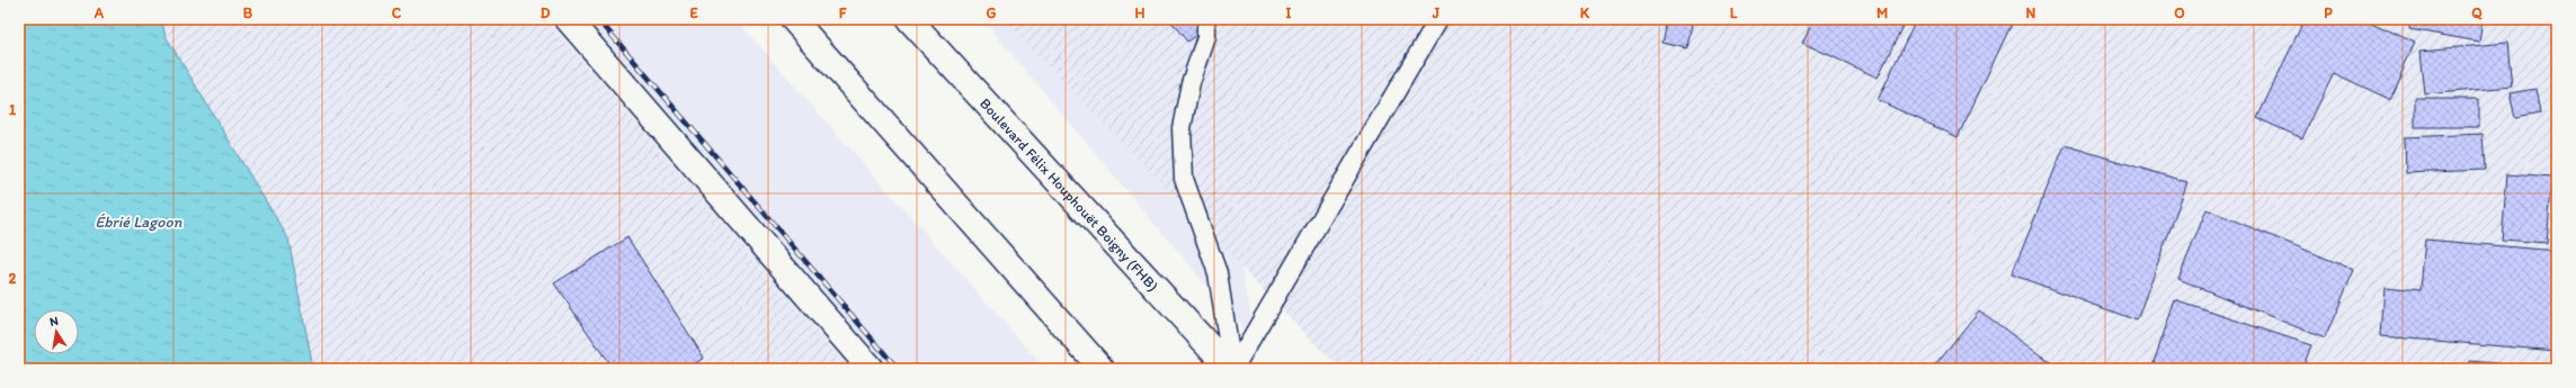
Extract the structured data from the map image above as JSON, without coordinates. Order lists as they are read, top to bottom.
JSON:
{
  "streets": {
    "main road": ["Boulevard Félix Houphouët Boigny (FHB)"]
  },
  "water": ["Ébrié Lagoon"],
  "north": "top",
  "grid": {
    "columns": [
      "A",
      "B",
      "C",
      "D",
      "E",
      "F",
      "G",
      "H",
      "I",
      "J",
      "K",
      "L",
      "M",
      "N",
      "O",
      "P",
      "Q"
    ],
    "rows": ["1", "2"]
  }
}
